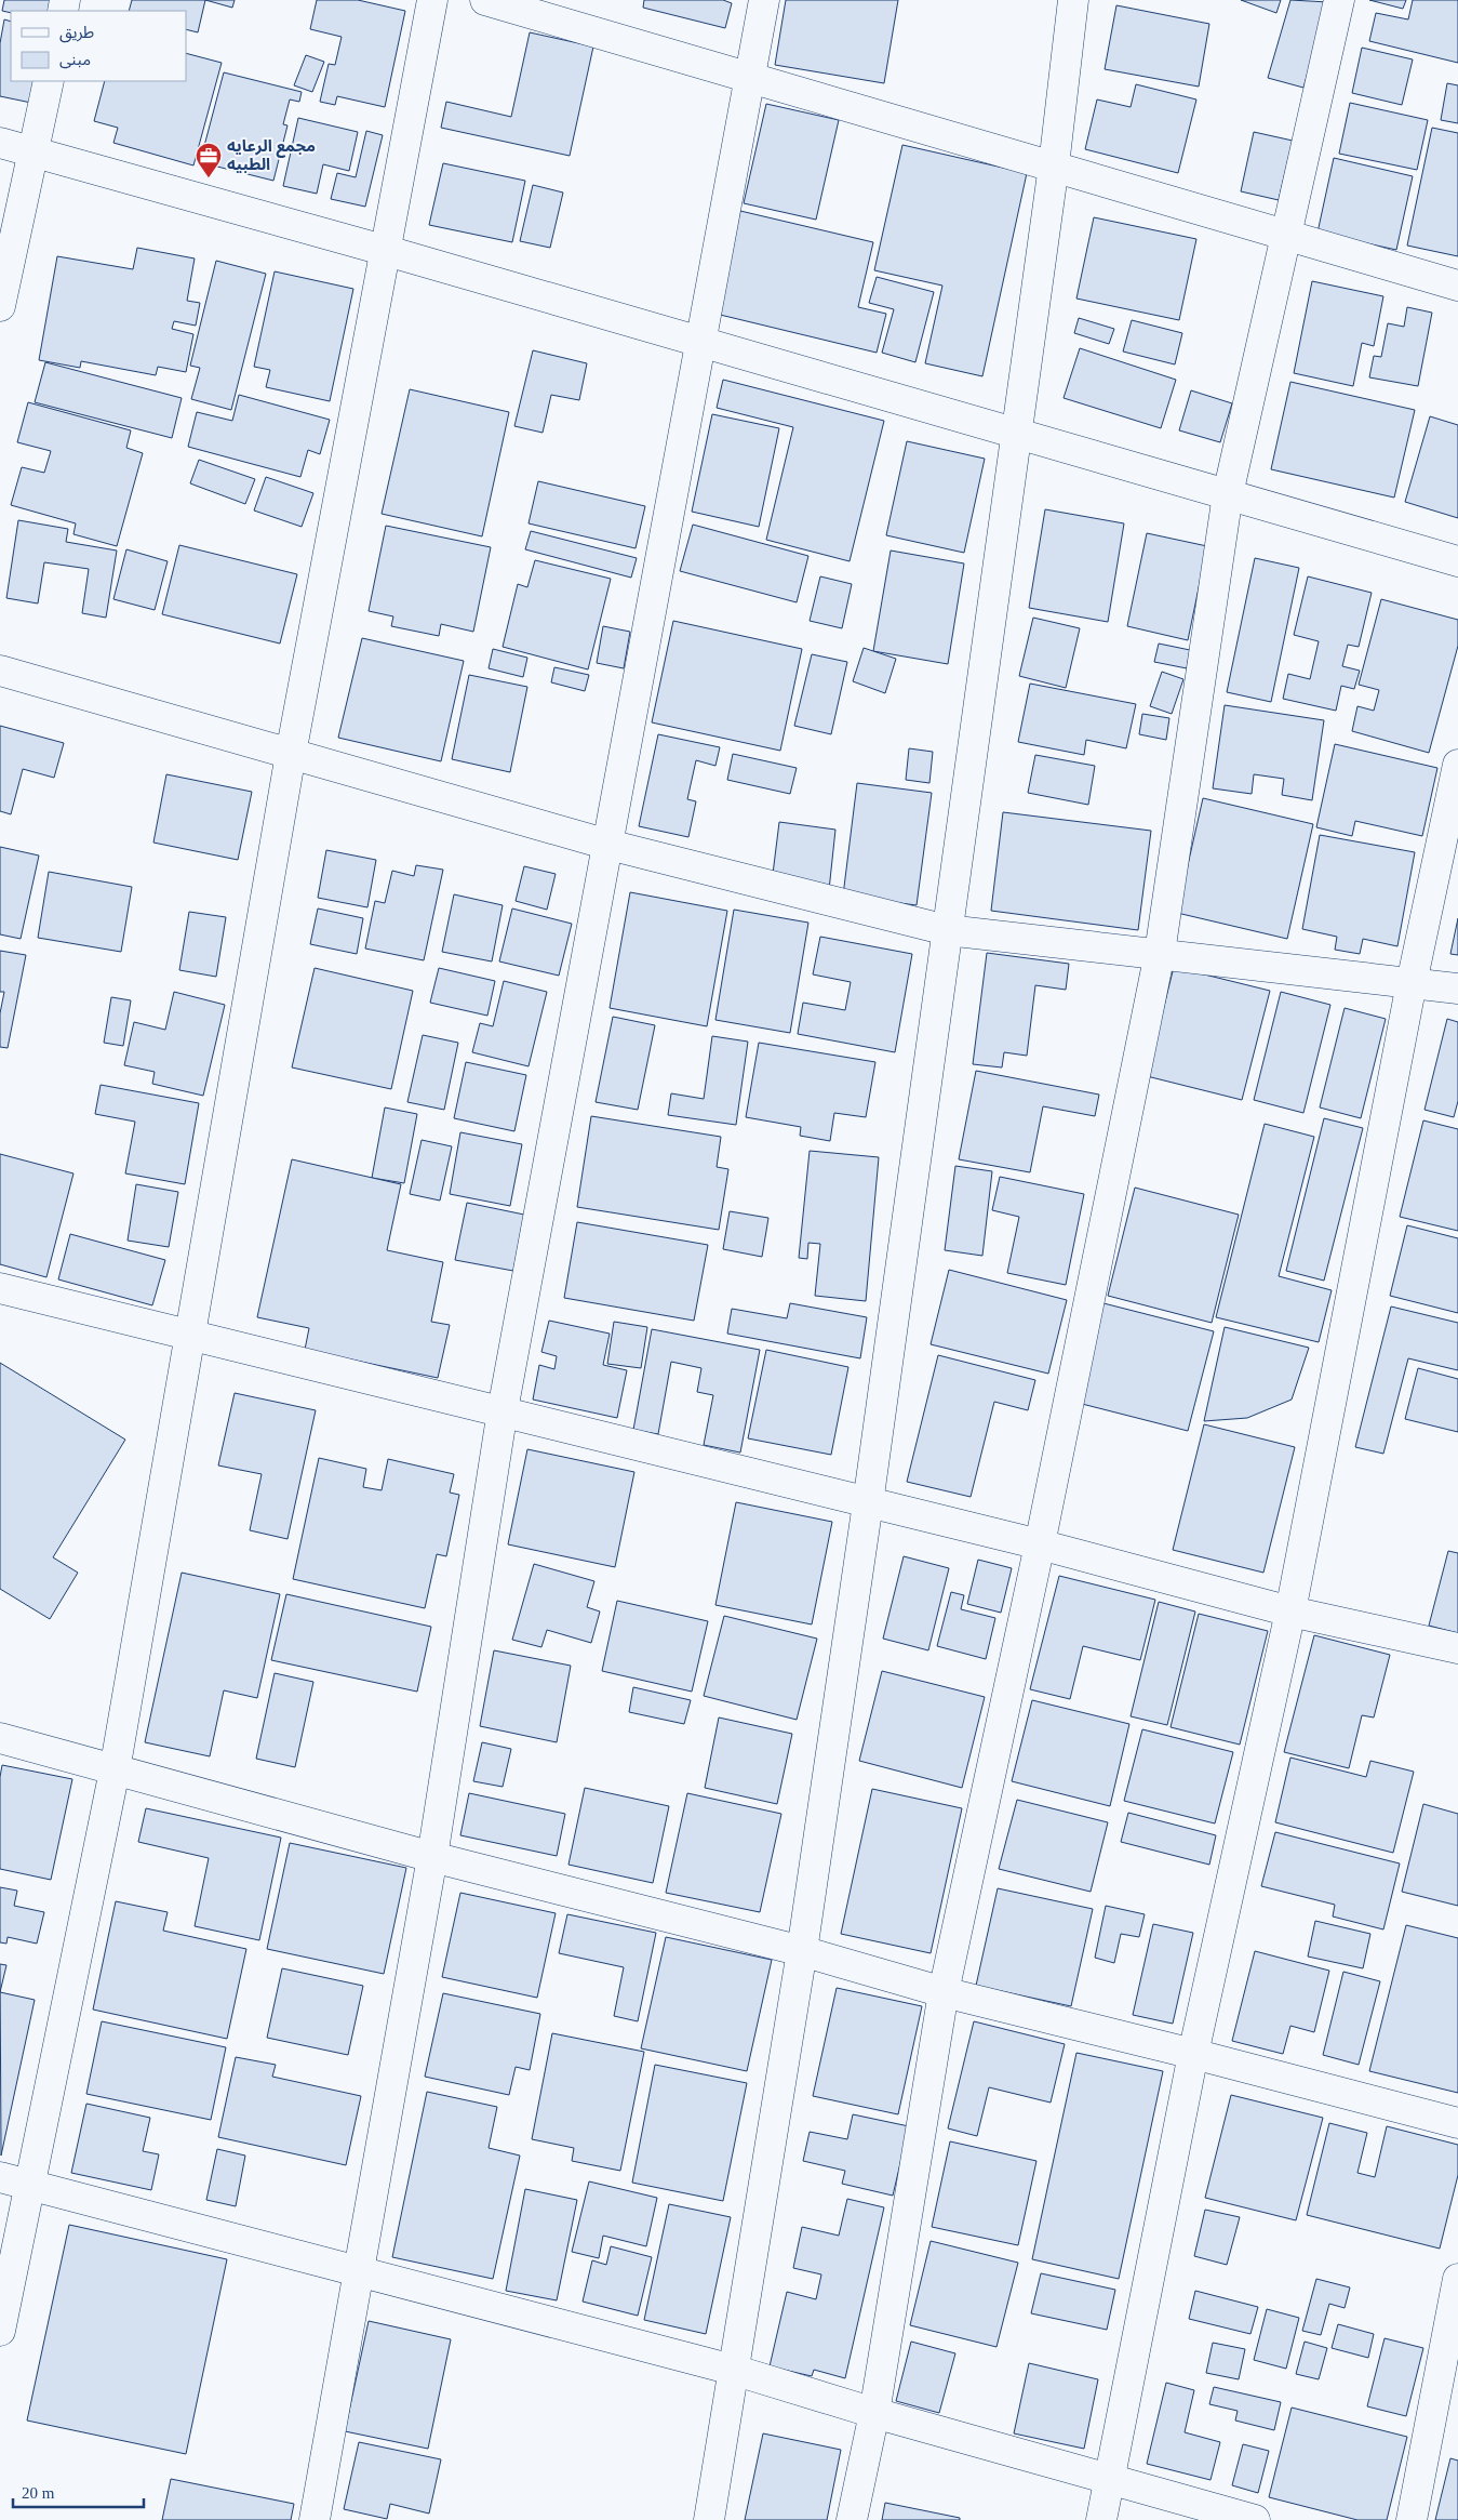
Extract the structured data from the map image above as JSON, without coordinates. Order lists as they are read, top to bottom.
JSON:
{
  "places": {
    "office": ["مجمع الرعايه الطبيه"]
  },
  "legend": ["طريق", "مبنى"],
  "scale_bar": "20 m"
}
